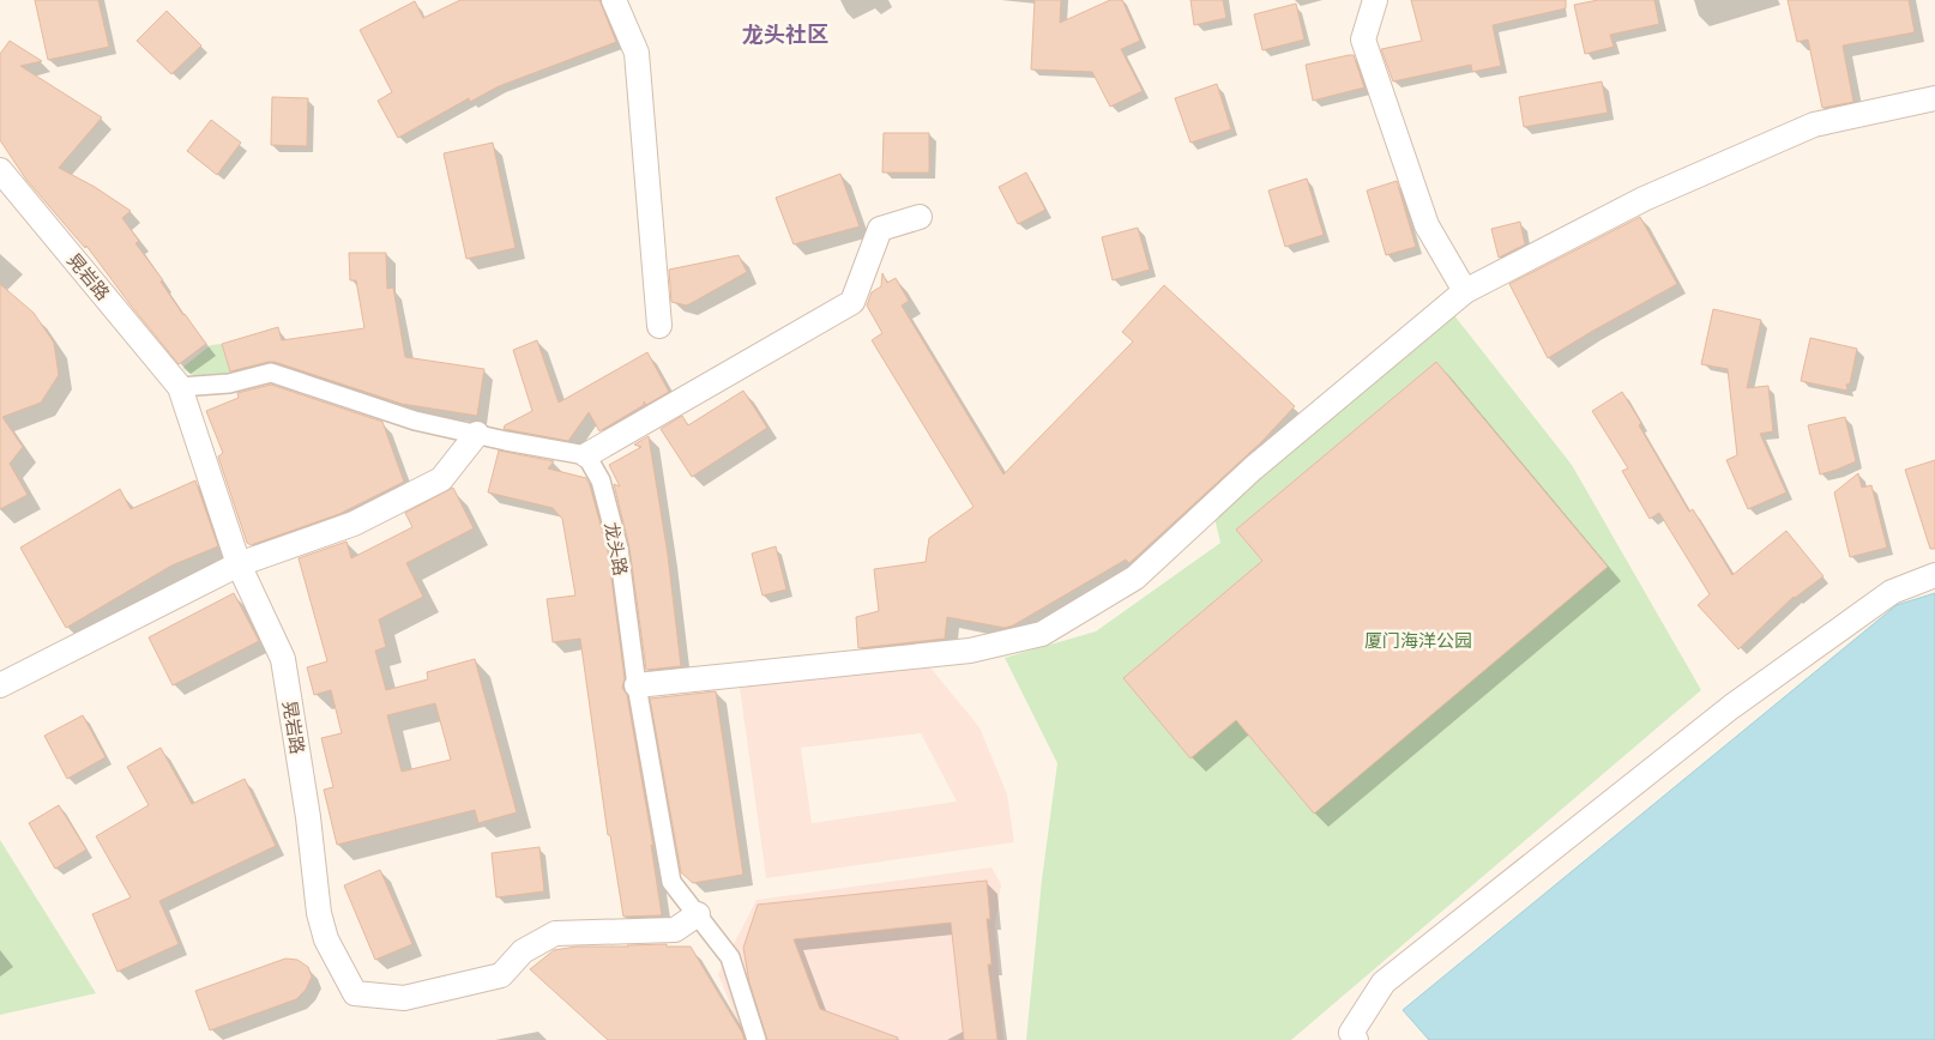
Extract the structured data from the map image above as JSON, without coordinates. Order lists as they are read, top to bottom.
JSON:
{
  "streets": {
    "street": ["晃岩路", "龙头路"]
  },
  "crossings": [
    ["晃岩路", "龙头路"]
  ],
  "districts": ["龙头社区"],
  "parks": ["厦门海洋公园"]
}
